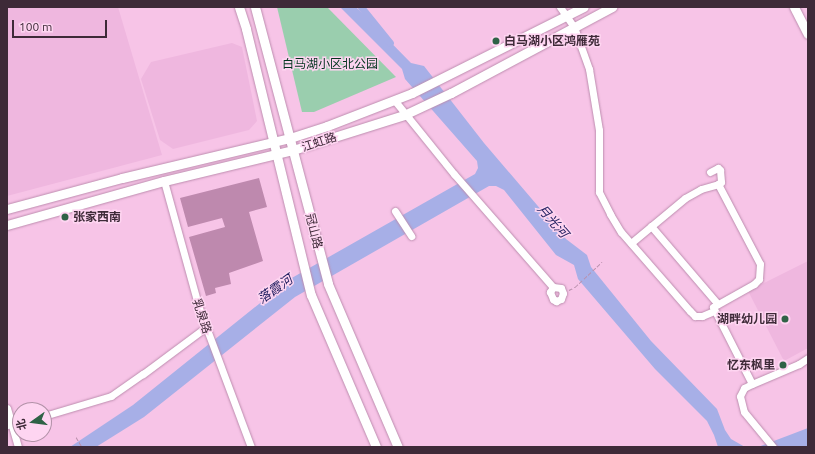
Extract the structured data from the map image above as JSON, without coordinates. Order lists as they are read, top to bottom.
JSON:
{
  "streets": {
    "main road": ["江虹路", "冠山路"],
    "street": ["乳泉路"]
  },
  "crossings": [
    ["江虹路", "冠山路"],
    ["江虹路", "乳泉路"]
  ],
  "water": ["月光河", "落霞河"],
  "parks": ["白马湖小区北公园"],
  "places": [
    "白马湖小区鸿雁苑",
    "张家西南",
    "湖畔幼儿园",
    "忆东枫里"
  ],
  "scale_bar": "100 m",
  "north": "left"
}
